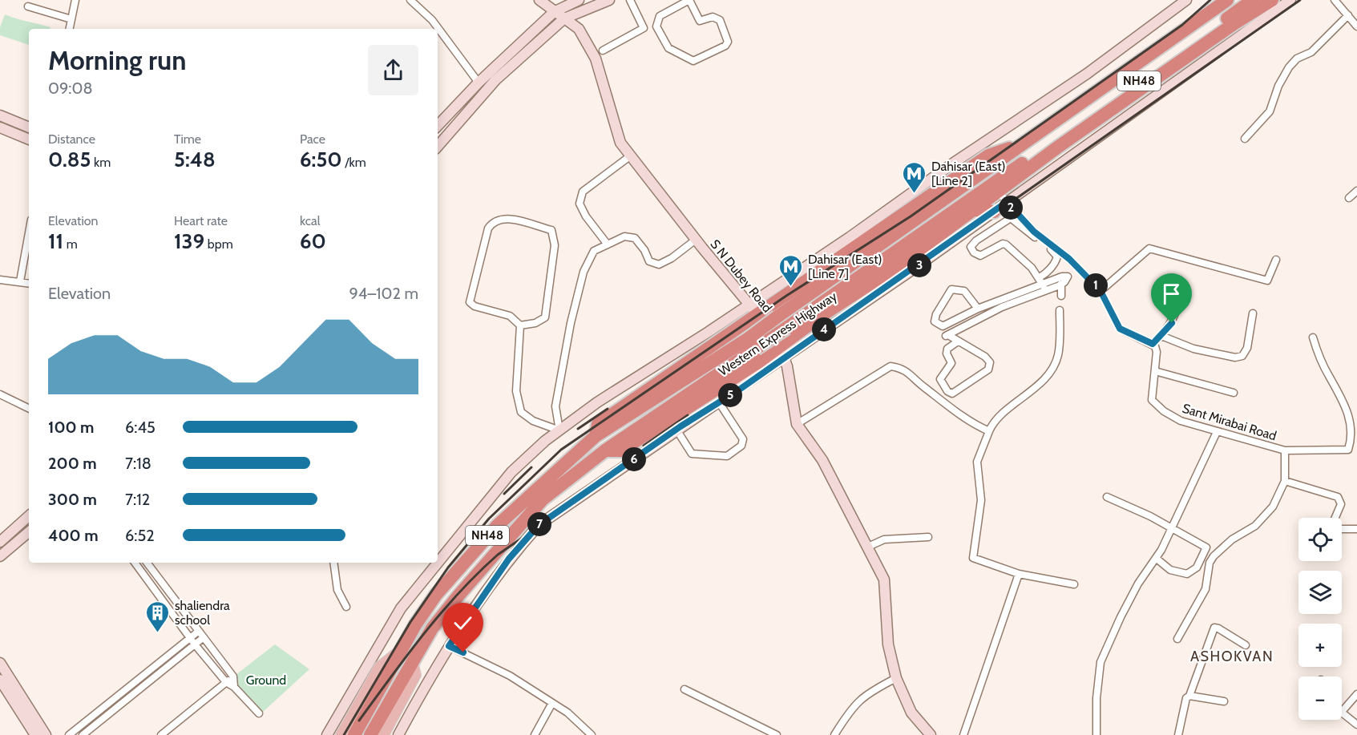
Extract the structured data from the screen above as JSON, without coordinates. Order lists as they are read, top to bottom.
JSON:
{
  "streets": {
    "highway": ["NH48", "Western Express Highway"],
    "street": ["S N Dubey Road", "Sant Mirabai Road"]
  },
  "districts": ["ASHOKVAN"],
  "parks": ["Ground"],
  "places": {
    "metro station": ["Dahisar (East) [Line 2]", "Dahisar (East) [Line 7]"],
    "building": ["shaliendra school"]
  },
  "page": {
    "heading": ["Morning run", "09:08"],
    "stats": [
      ["Distance", "0.85 km"],
      ["Time", "5:48"],
      ["Pace", "6:50 /km"],
      ["Elevation", "11 m"],
      ["Heart rate", "139 bpm"],
      ["kcal", "60"]
    ],
    "pins": [
      "2",
      "3",
      "1",
      "4",
      "5",
      "6",
      "7"
    ],
    "chart": ["Elevation", "94–102 m"],
    "list": [
      {
        "name": "100 m",
        "note": "6:45"
      },
      {
        "name": "200 m",
        "note": "7:18"
      },
      {
        "name": "300 m",
        "note": "7:12"
      },
      {
        "name": "400 m",
        "note": "6:52"
      }
    ],
    "map_buttons": ["+", "−"]
  }
}
